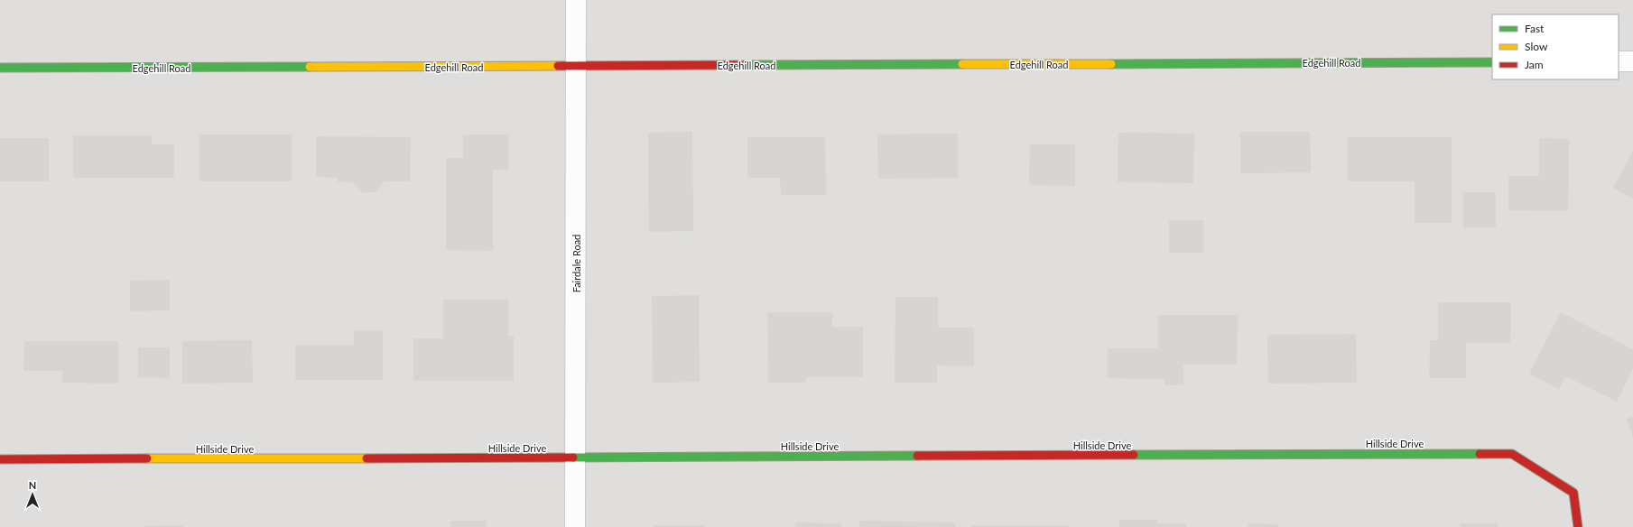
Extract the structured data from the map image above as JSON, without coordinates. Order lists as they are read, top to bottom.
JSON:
{
  "streets": {
    "street": ["Edgehill Road", "Fairdale Road", "Hillside Drive"]
  },
  "crossings": [
    ["Edgehill Road", "Fairdale Road"],
    ["Fairdale Road", "Hillside Drive"]
  ],
  "legend": ["Fast", "Slow", "Jam"],
  "north": "top"
}
